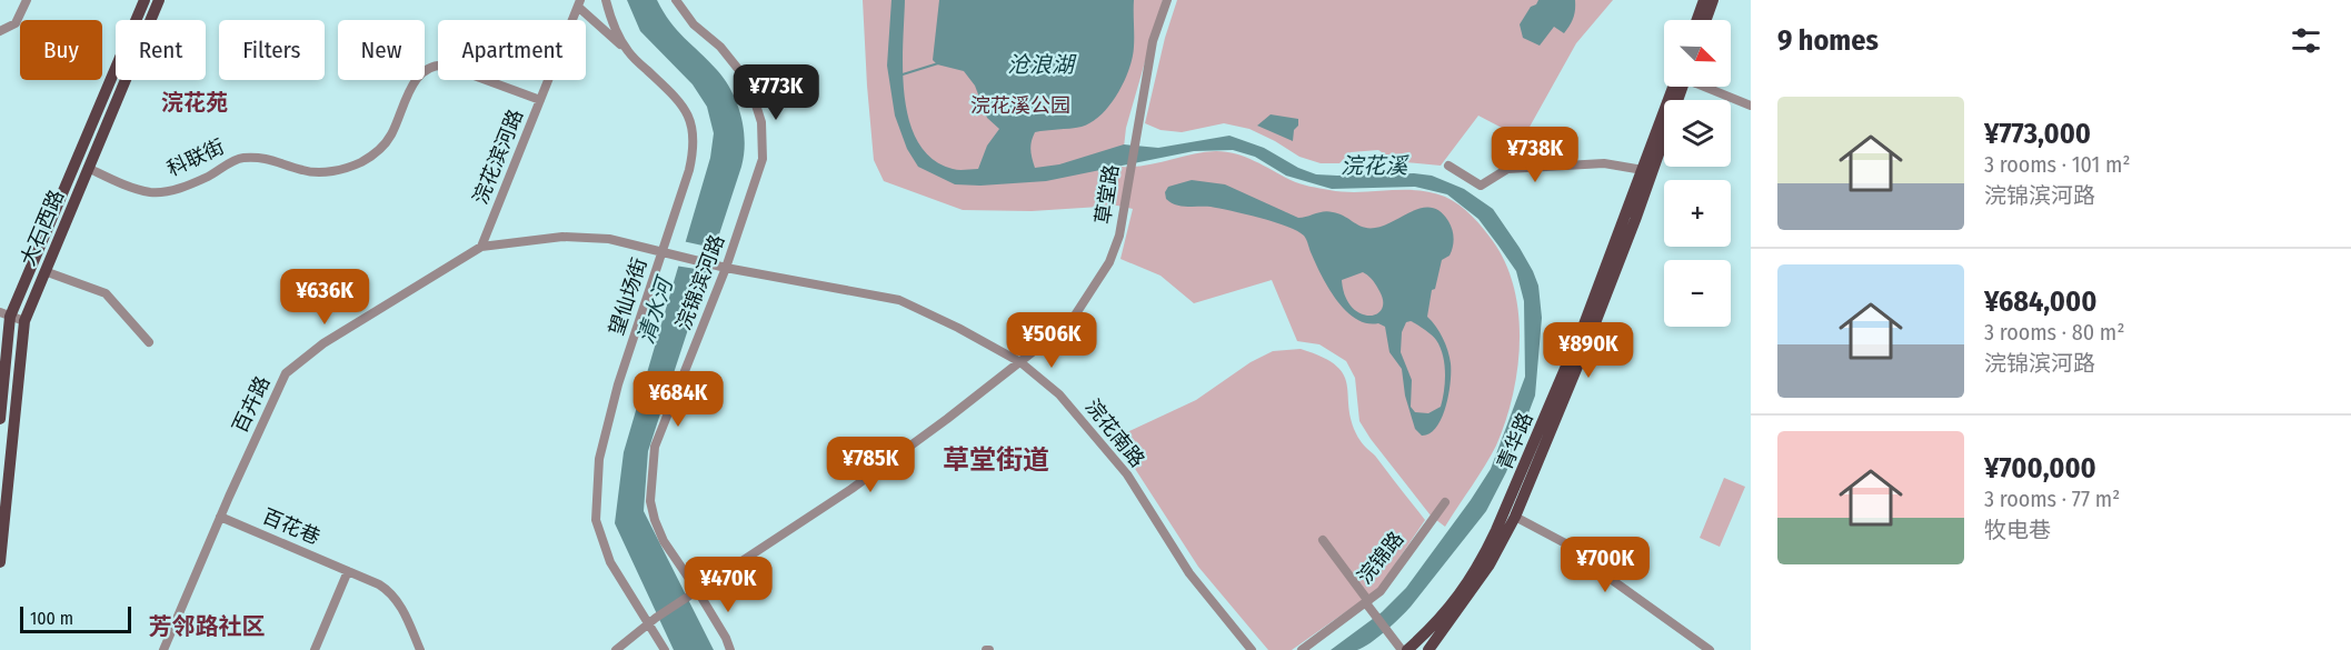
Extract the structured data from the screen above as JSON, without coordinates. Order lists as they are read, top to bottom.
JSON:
{
  "streets": {
    "main road": ["大石西路", "青华路"],
    "street": [
      "浣花滨河路",
      "科联街",
      "草堂路",
      "浣锦滨河路",
      "望仙场街",
      "百卉路",
      "浣花南路",
      "百花巷",
      "浣锦路"
    ]
  },
  "crossings": [
    ["浣花滨河路", "科联街"],
    ["浣花滨河路", "望仙场街"],
    ["浣花滨河路", "百卉路"],
    ["浣花滨河路", "浣花南路"],
    ["科联街", "大石西路"],
    ["草堂路", "浣锦滨河路"],
    ["草堂路", "望仙场街"],
    ["草堂路", "浣花南路"],
    ["浣锦滨河路", "浣花南路"],
    ["望仙场街", "百卉路"],
    ["望仙场街", "浣花南路"],
    ["百卉路", "浣花南路"],
    ["百卉路", "百花巷"]
  ],
  "districts": ["浣花苑", "草堂街道", "芳邻路社区"],
  "water": ["沧浪湖", "浣花溪", "清水河"],
  "parks": ["浣花溪公园"],
  "scale_bar": "100 m",
  "north": "bottom right",
  "page": {
    "heading": "9 homes",
    "map_buttons": ["+", "−"],
    "chip": [
      "Buy",
      "Rent",
      "Filters",
      "New",
      "Apartment"
    ],
    "price": [
      "¥773K",
      "¥738K",
      "¥636K",
      "¥506K",
      "¥890K",
      "¥684K",
      "¥785K",
      "¥700K",
      "¥470K"
    ],
    "list": [
      {
        "name": "¥773,000",
        "note": "3 rooms · 101 m² · 浣锦滨河路"
      },
      {
        "name": "¥684,000",
        "note": "3 rooms · 80 m² · 浣锦滨河路"
      },
      {
        "name": "¥700,000",
        "note": "3 rooms · 77 m² · 牧电巷"
      }
    ],
    "scale": "100 m"
  }
}
